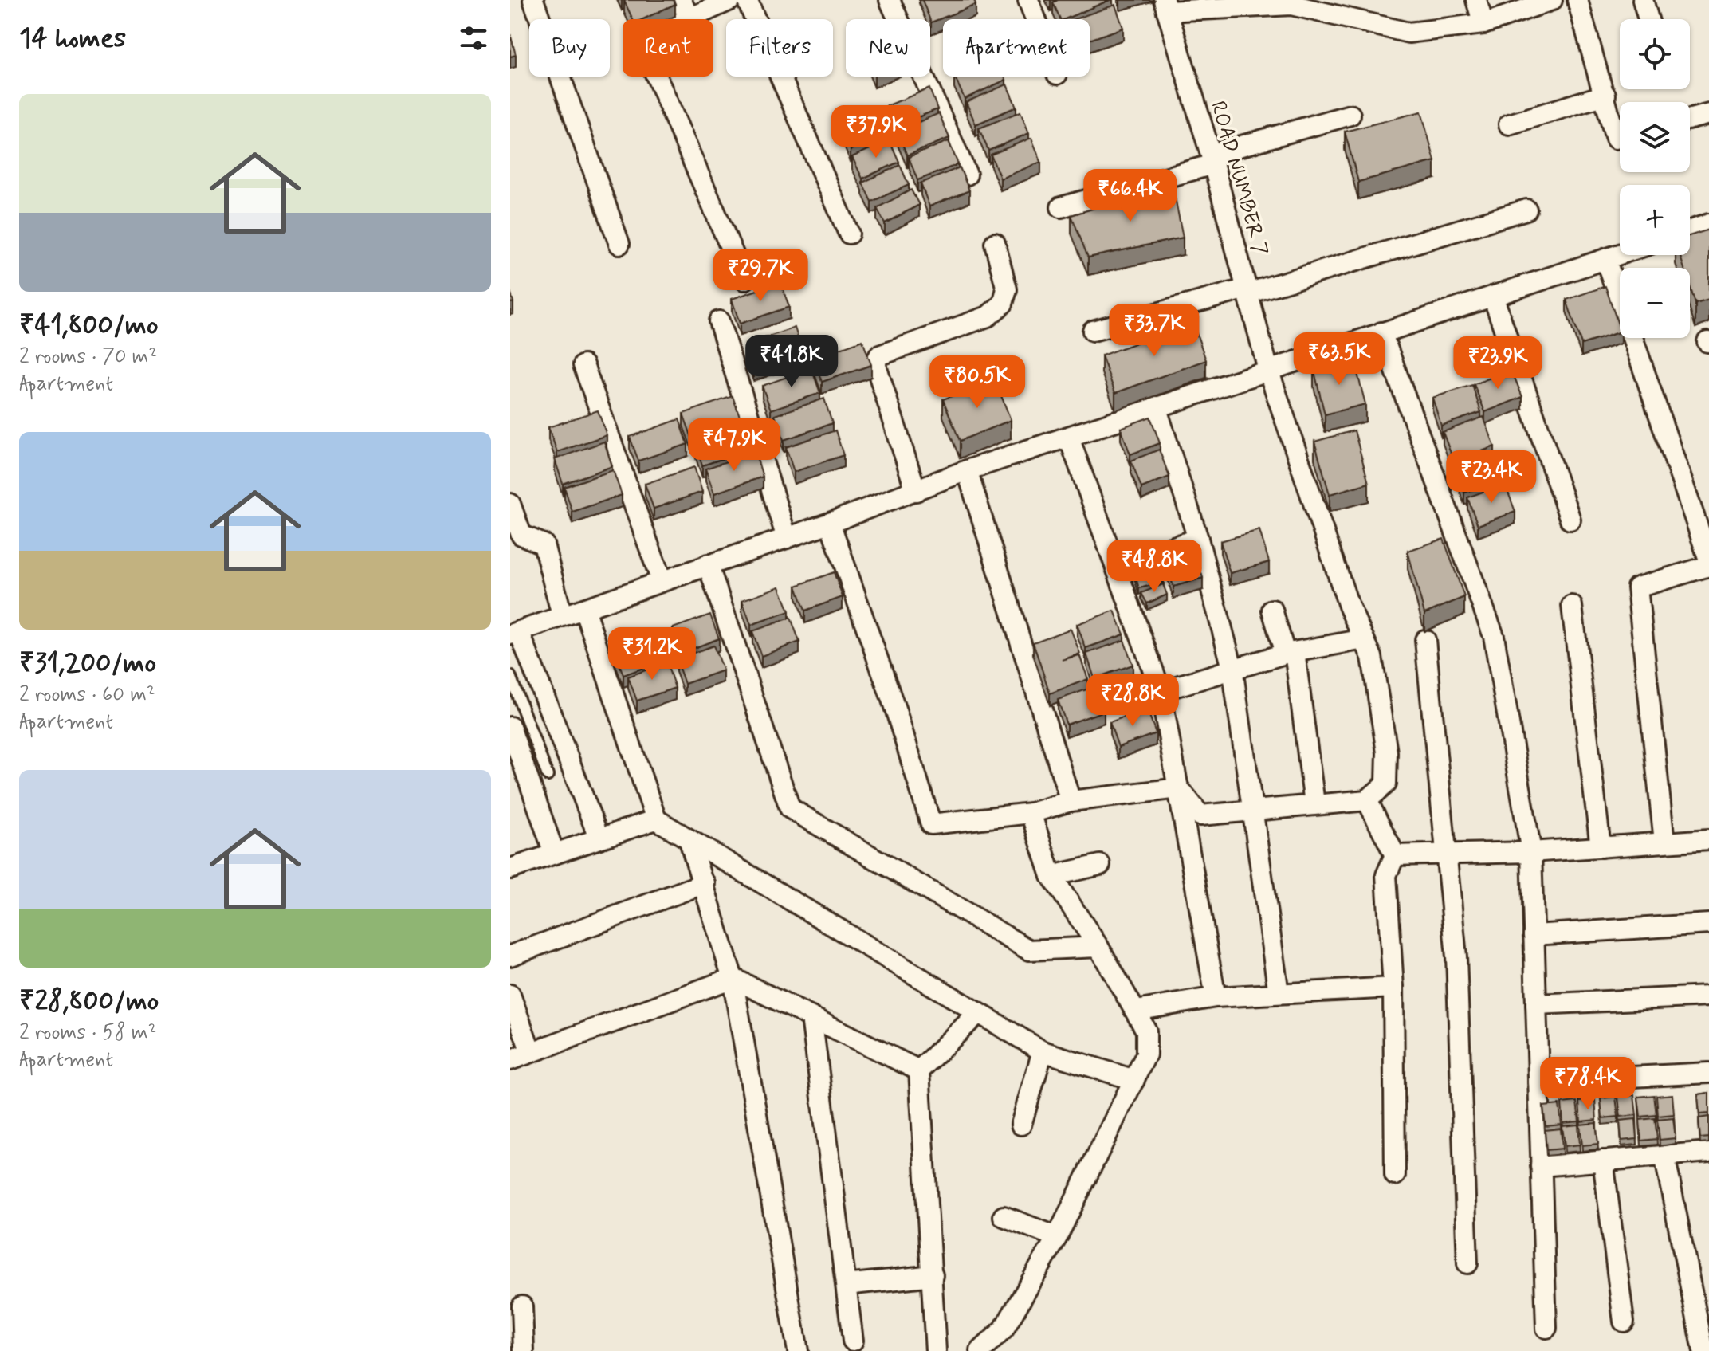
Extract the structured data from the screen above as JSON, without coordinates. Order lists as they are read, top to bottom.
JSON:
{
  "streets": {
    "street": ["ROAD NUMBER 7"]
  },
  "page": {
    "heading": "14 homes",
    "map_buttons": ["+", "−"],
    "chip": [
      "Buy",
      "Rent",
      "Filters",
      "New",
      "Apartment"
    ],
    "list": [
      {
        "name": "₹41,800/mo",
        "note": "2 rooms · 70 m² · Apartment"
      },
      {
        "name": "₹31,200/mo",
        "note": "2 rooms · 60 m² · Apartment"
      },
      {
        "name": "₹28,800/mo",
        "note": "2 rooms · 58 m² · Apartment"
      }
    ],
    "price": [
      "₹37.9K",
      "₹66.4K",
      "₹29.7K",
      "₹33.7K",
      "₹63.5K",
      "₹41.8K",
      "₹23.9K",
      "₹80.5K",
      "₹47.9K",
      "₹23.4K",
      "₹48.8K",
      "₹31.2K",
      "₹28.8K",
      "₹78.4K"
    ]
  }
}
